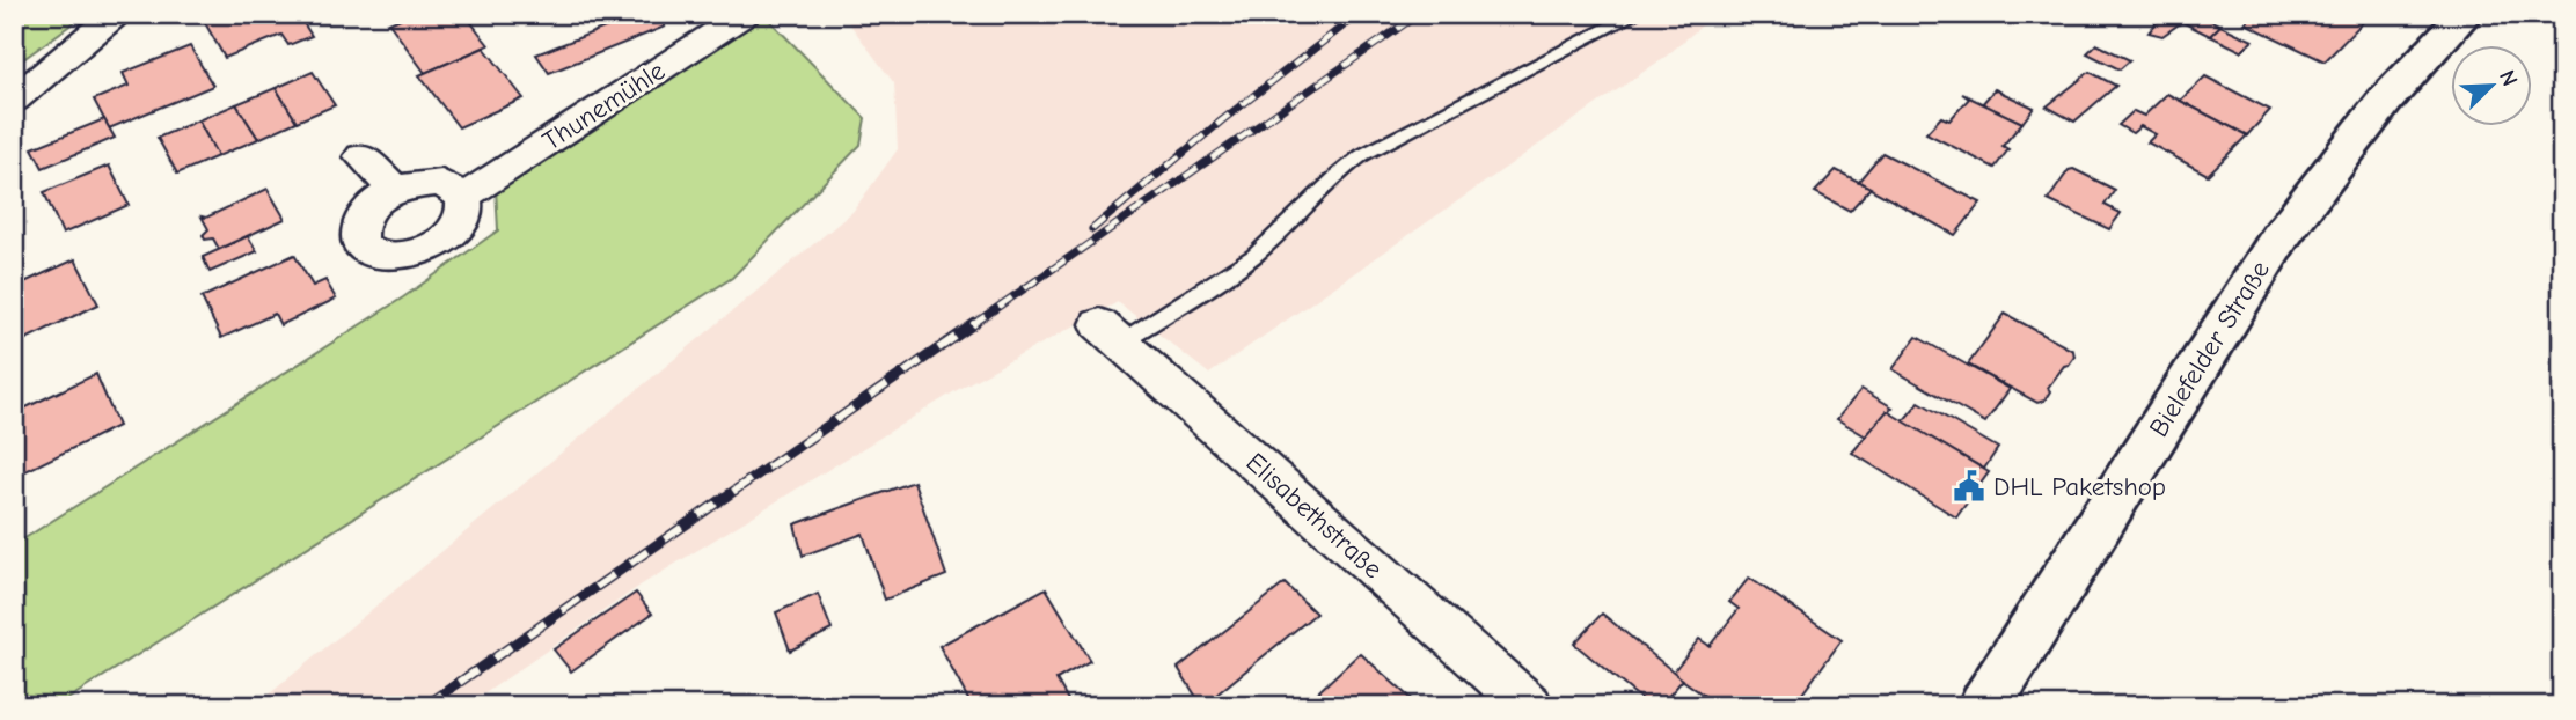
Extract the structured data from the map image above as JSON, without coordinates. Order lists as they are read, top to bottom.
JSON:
{
  "streets": {
    "main road": ["Bielefelder Straße"],
    "street": ["Thunemühle", "Elisabethstraße"]
  },
  "places": {
    "public building": ["DHL Paketshop"]
  },
  "north": "top right"
}
